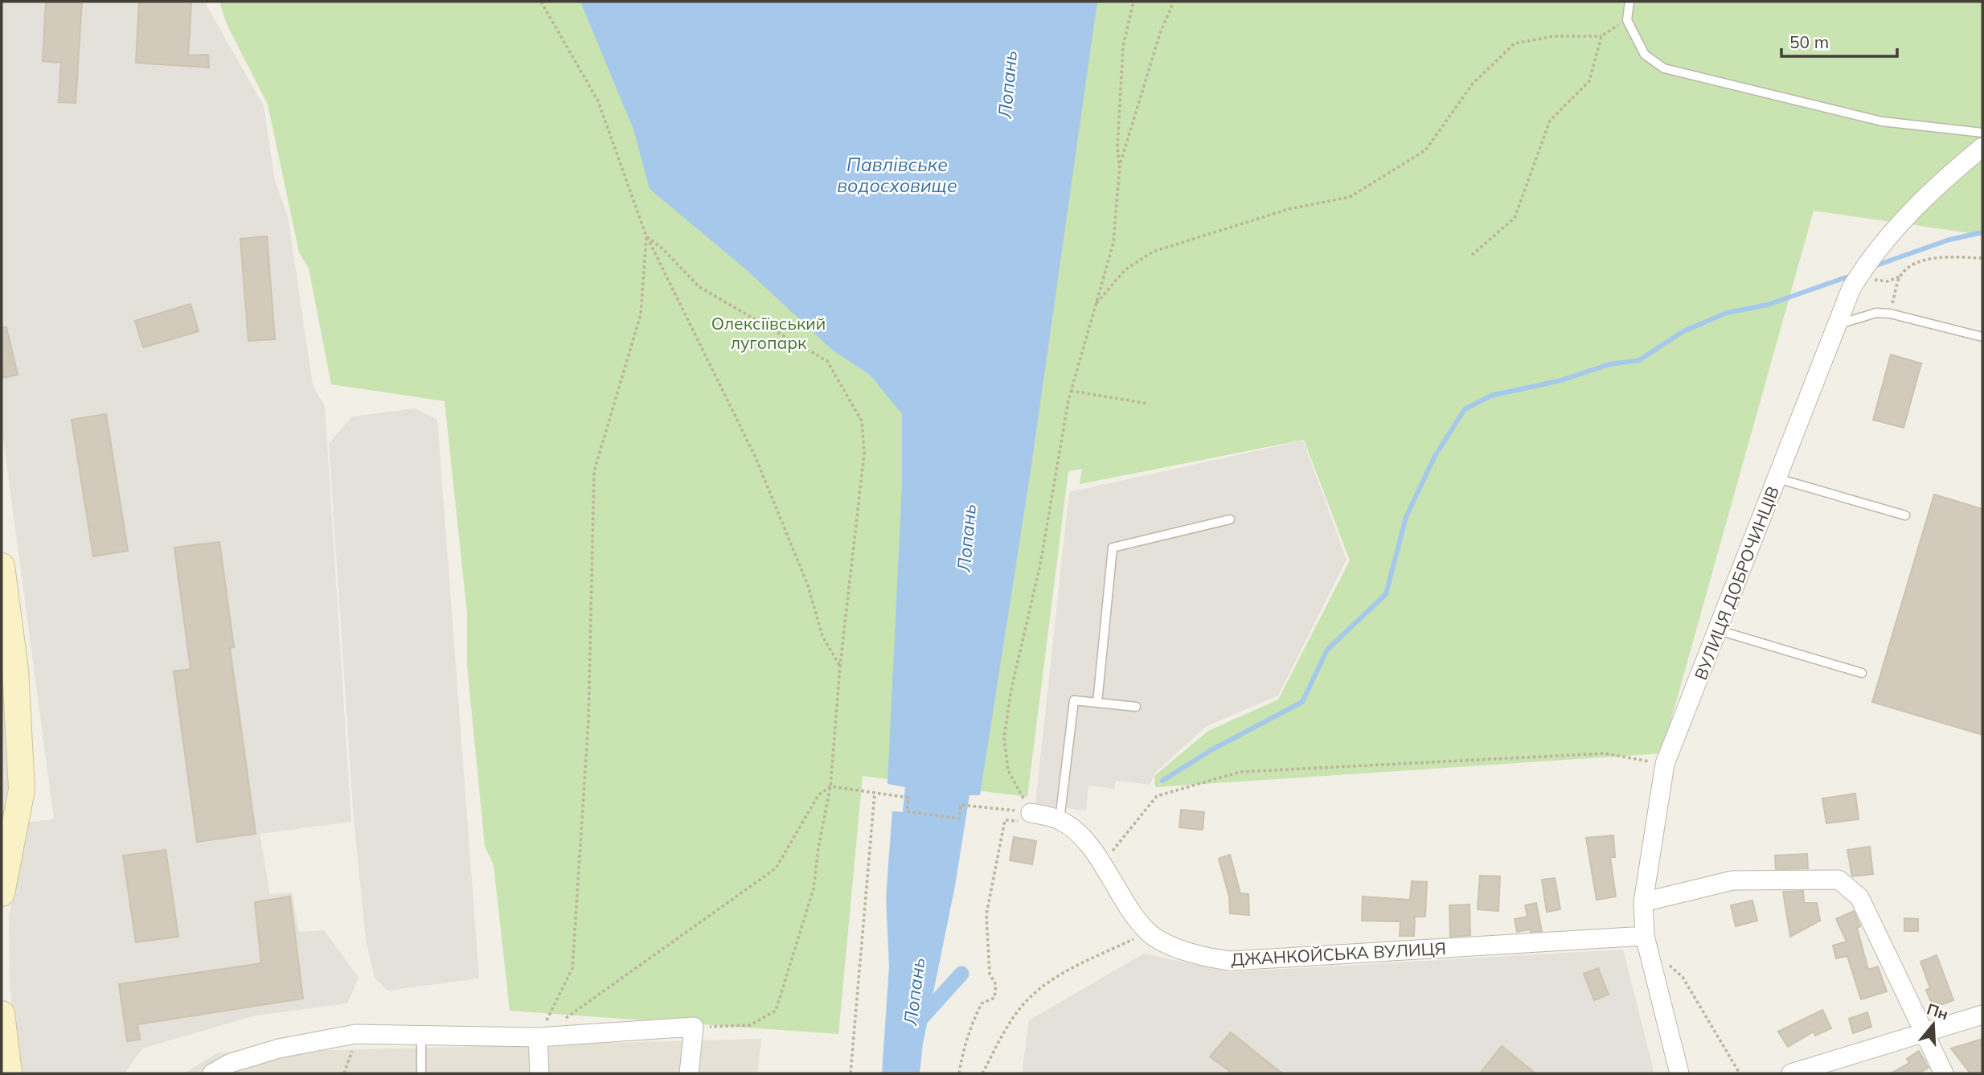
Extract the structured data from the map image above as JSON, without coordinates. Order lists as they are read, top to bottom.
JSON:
{
  "streets": {
    "street": ["ВУЛИЦЯ ДОБРОЧИНЦІВ", "ДЖАНКОЙСЬКА ВУЛИЦЯ"]
  },
  "crossings": [
    ["ВУЛИЦЯ ДОБРОЧИНЦІВ", "ДЖАНКОЙСЬКА ВУЛИЦЯ"]
  ],
  "water": ["Лопань", "Павлівське водосховище"],
  "parks": ["Олексіївський лугопарк"],
  "scale_bar": "50 m",
  "north": "top"
}
